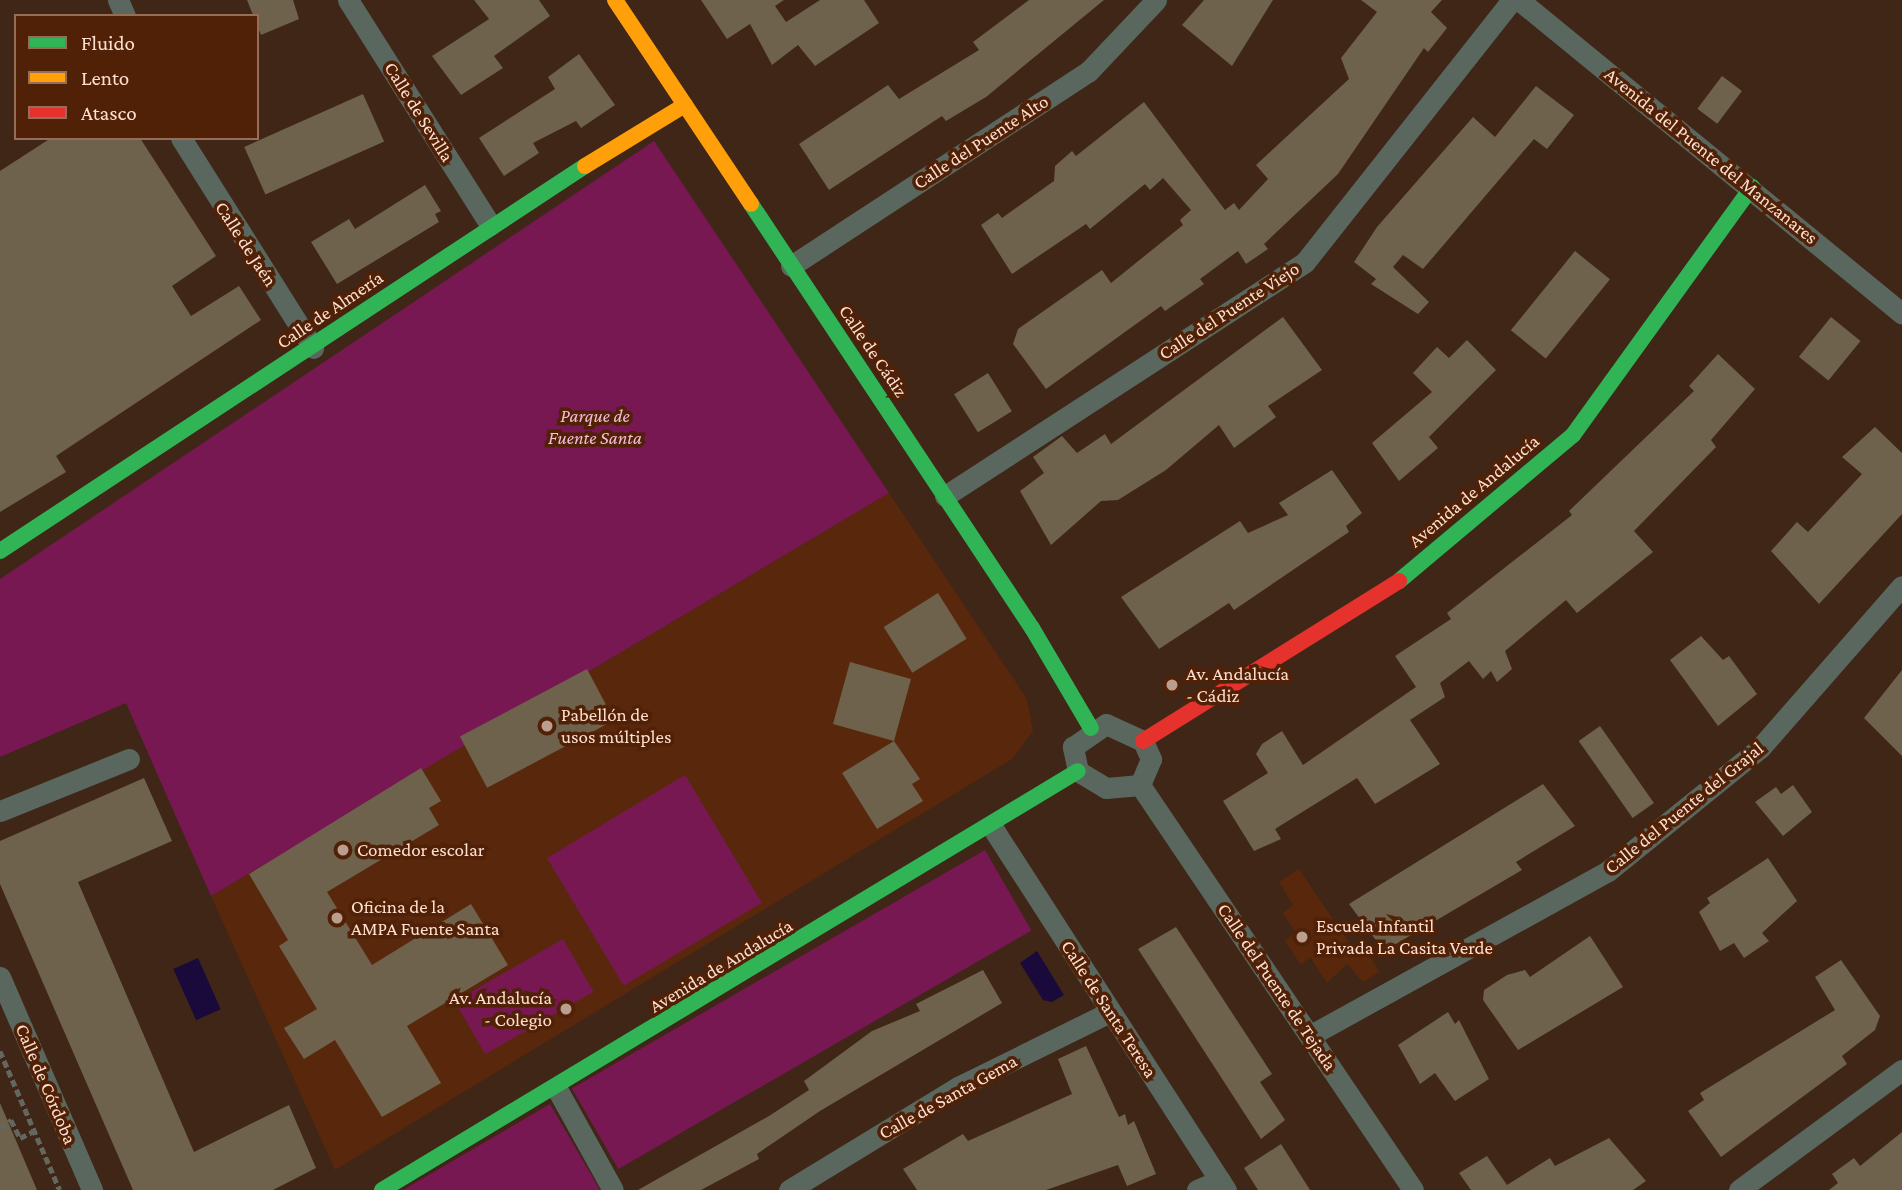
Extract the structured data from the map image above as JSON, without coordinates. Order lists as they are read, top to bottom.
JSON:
{
  "streets": {
    "street": [
      "Calle de Sevilla",
      "Calle del Puente Alto",
      "Avenida del Puente del Manzanares",
      "Calle de Jaén",
      "Calle de Almería",
      "Calle del Puente Viejo",
      "Calle de Cádiz",
      "Avenida de Andalucía",
      "Calle del Puente del Grajal",
      "Calle del Puente de Tejada",
      "Calle de Santa Teresa",
      "Calle de Córdoba",
      "Calle de Santa Gema"
    ]
  },
  "crossings": [
    ["Calle de Sevilla", "Calle de Almería"],
    ["Calle del Puente Alto", "Calle de Cádiz"],
    ["Avenida del Puente del Manzanares", "Avenida de Andalucía"],
    ["Calle de Jaén", "Calle de Almería"],
    ["Calle de Almería", "Calle de Cádiz"],
    ["Calle del Puente Viejo", "Calle de Cádiz"],
    ["Calle de Cádiz", "Avenida de Andalucía"],
    ["Calle de Cádiz", "Calle del Puente de Tejada"],
    ["Avenida de Andalucía", "Calle del Puente de Tejada"],
    ["Avenida de Andalucía", "Calle de Santa Teresa"],
    ["Calle del Puente del Grajal", "Calle del Puente de Tejada"],
    ["Calle de Santa Teresa", "Calle de Santa Gema"]
  ],
  "parks": ["Parque de Fuente Santa"],
  "places": [
    "Av. Andalucía - Cádiz",
    "Pabellón de usos múltiples",
    "Comedor escolar",
    "Oficina de la AMPA Fuente Santa",
    "Escuela Infantil Privada La Casita Verde",
    "Av. Andalucía - Colegio"
  ],
  "legend": ["Fluido", "Lento", "Atasco"]
}
